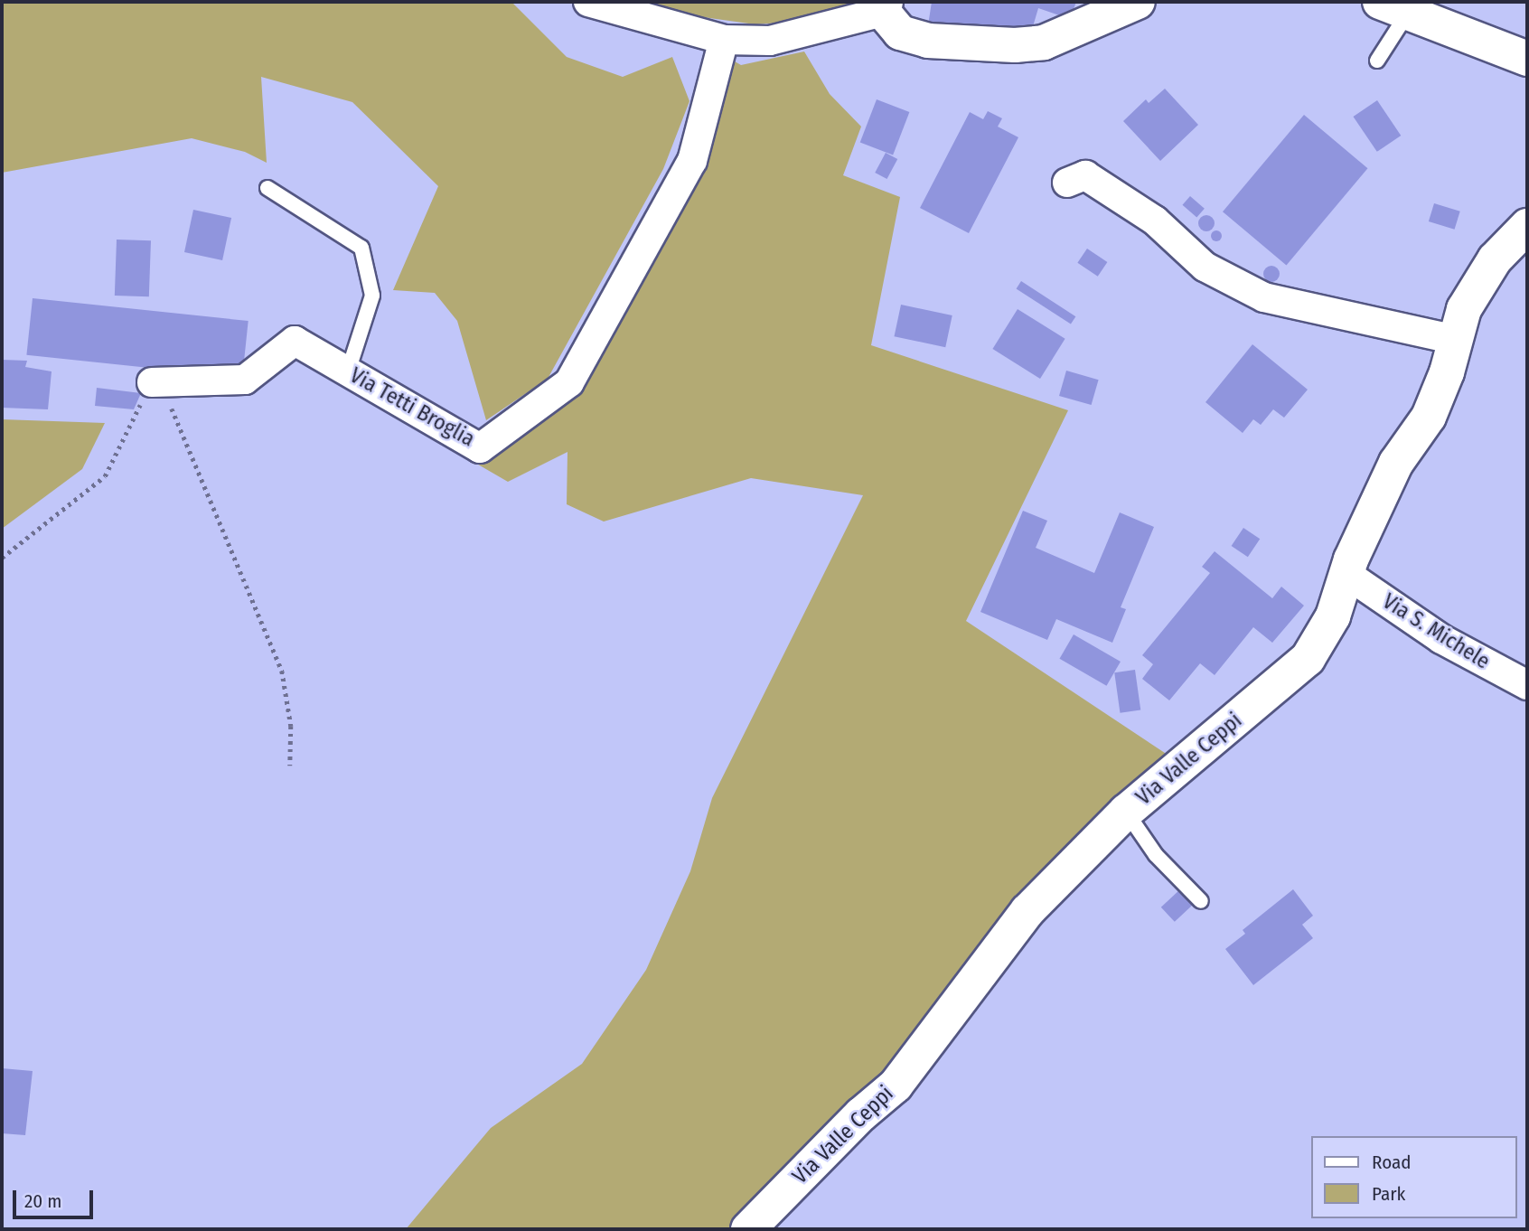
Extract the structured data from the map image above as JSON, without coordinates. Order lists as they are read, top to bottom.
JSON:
{
  "streets": {
    "street": ["Via Tetti Broglia", "Via S. Michele", "Via Valle Ceppi"]
  },
  "crossings": [
    ["Via S. Michele", "Via Valle Ceppi"]
  ],
  "legend": ["Road", "Park"],
  "scale_bar": "20 m"
}
